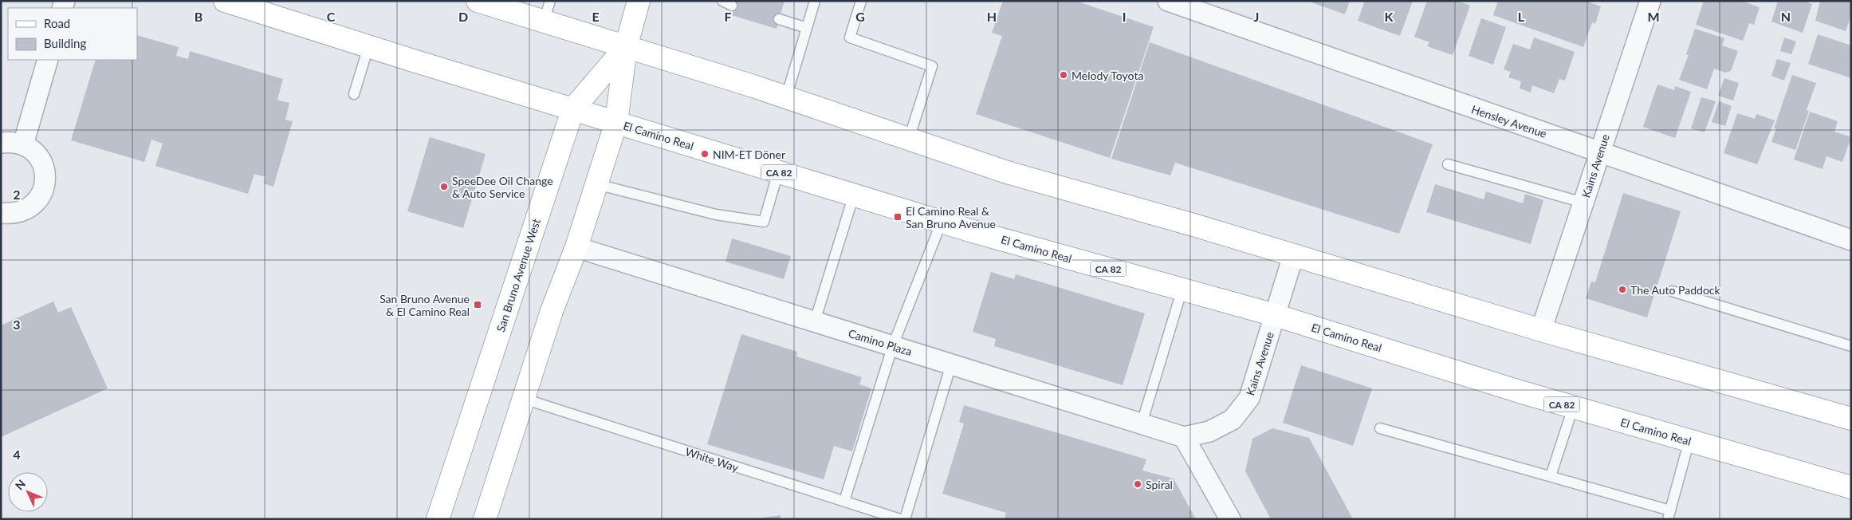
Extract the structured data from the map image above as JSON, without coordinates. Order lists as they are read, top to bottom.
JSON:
{
  "streets": {
    "main road": ["El Camino Real", "CA 82", "San Bruno Avenue West"],
    "street": ["Hensley Avenue", "Kains Avenue", "Camino Plaza"],
    "lane": ["White Way"]
  },
  "crossings": [
    ["Hensley Avenue", "Kains Avenue"],
    ["El Camino Real", "Kains Avenue"],
    ["El Camino Real", "San Bruno Avenue West"],
    ["Kains Avenue", "Camino Plaza"],
    ["San Bruno Avenue West", "Camino Plaza"],
    ["San Bruno Avenue West", "White Way"]
  ],
  "places": {
    "other": [
      "Melody Toyota",
      "NIM-ET Döner",
      "SpeeDee Oil Change & Auto Service",
      "The Auto Paddock",
      "Spiral"
    ],
    "transit": ["El Camino Real & San Bruno Avenue", "San Bruno Avenue & El Camino Real"]
  },
  "legend": ["Road", "Building"],
  "north": "top left",
  "grid": {
    "columns": [
      "B",
      "C",
      "D",
      "E",
      "F",
      "G",
      "H",
      "I",
      "J",
      "K",
      "L",
      "M",
      "N"
    ],
    "rows": ["2", "3", "4"]
  }
}
